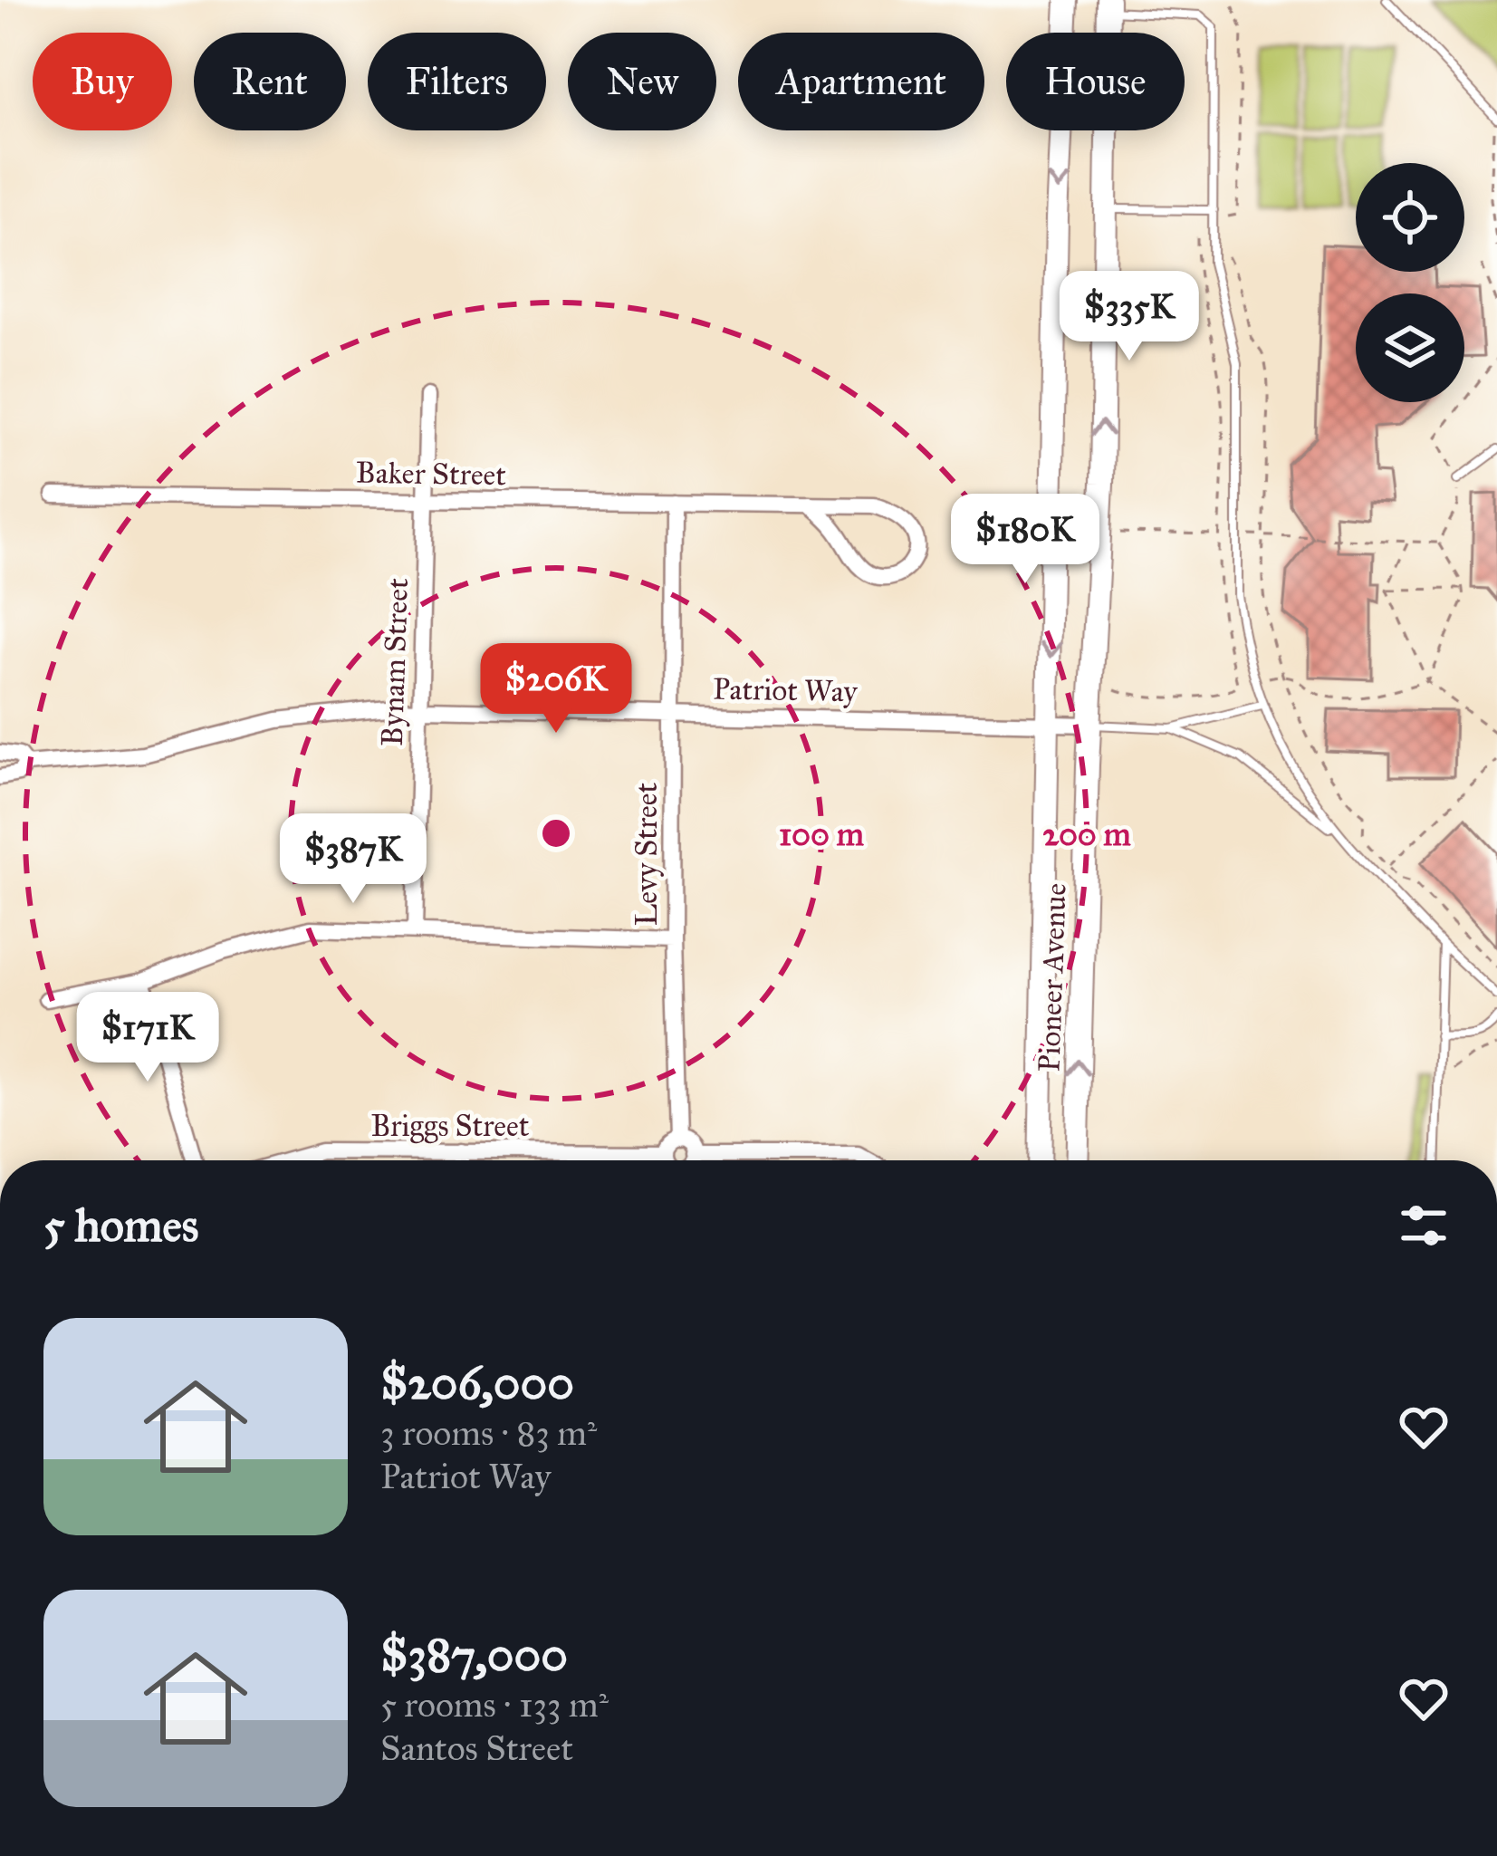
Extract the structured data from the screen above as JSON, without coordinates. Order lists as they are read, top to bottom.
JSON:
{
  "streets": {
    "street": [
      "Baker Street",
      "Bynam Street",
      "Patriot Way",
      "Levy Street",
      "Pioneer Avenue",
      "Briggs Street"
    ]
  },
  "crossings": [
    ["Baker Street", "Bynam Street"],
    ["Baker Street", "Levy Street"],
    ["Bynam Street", "Patriot Way"],
    ["Patriot Way", "Levy Street"],
    ["Patriot Way", "Pioneer Avenue"]
  ],
  "page": {
    "chip": [
      "Buy",
      "Rent",
      "Filters",
      "New",
      "Apartment",
      "House"
    ],
    "price": [
      "$335K",
      "$180K",
      "$206K",
      "$387K",
      "$171K"
    ],
    "heading": "5 homes",
    "list": [
      {
        "name": "$206,000",
        "note": "3 rooms · 83 m² · Patriot Way"
      },
      {
        "name": "$387,000",
        "note": "5 rooms · 133 m² · Santos Street"
      }
    ]
  },
  "rings": ["100 m", "200 m"]
}
